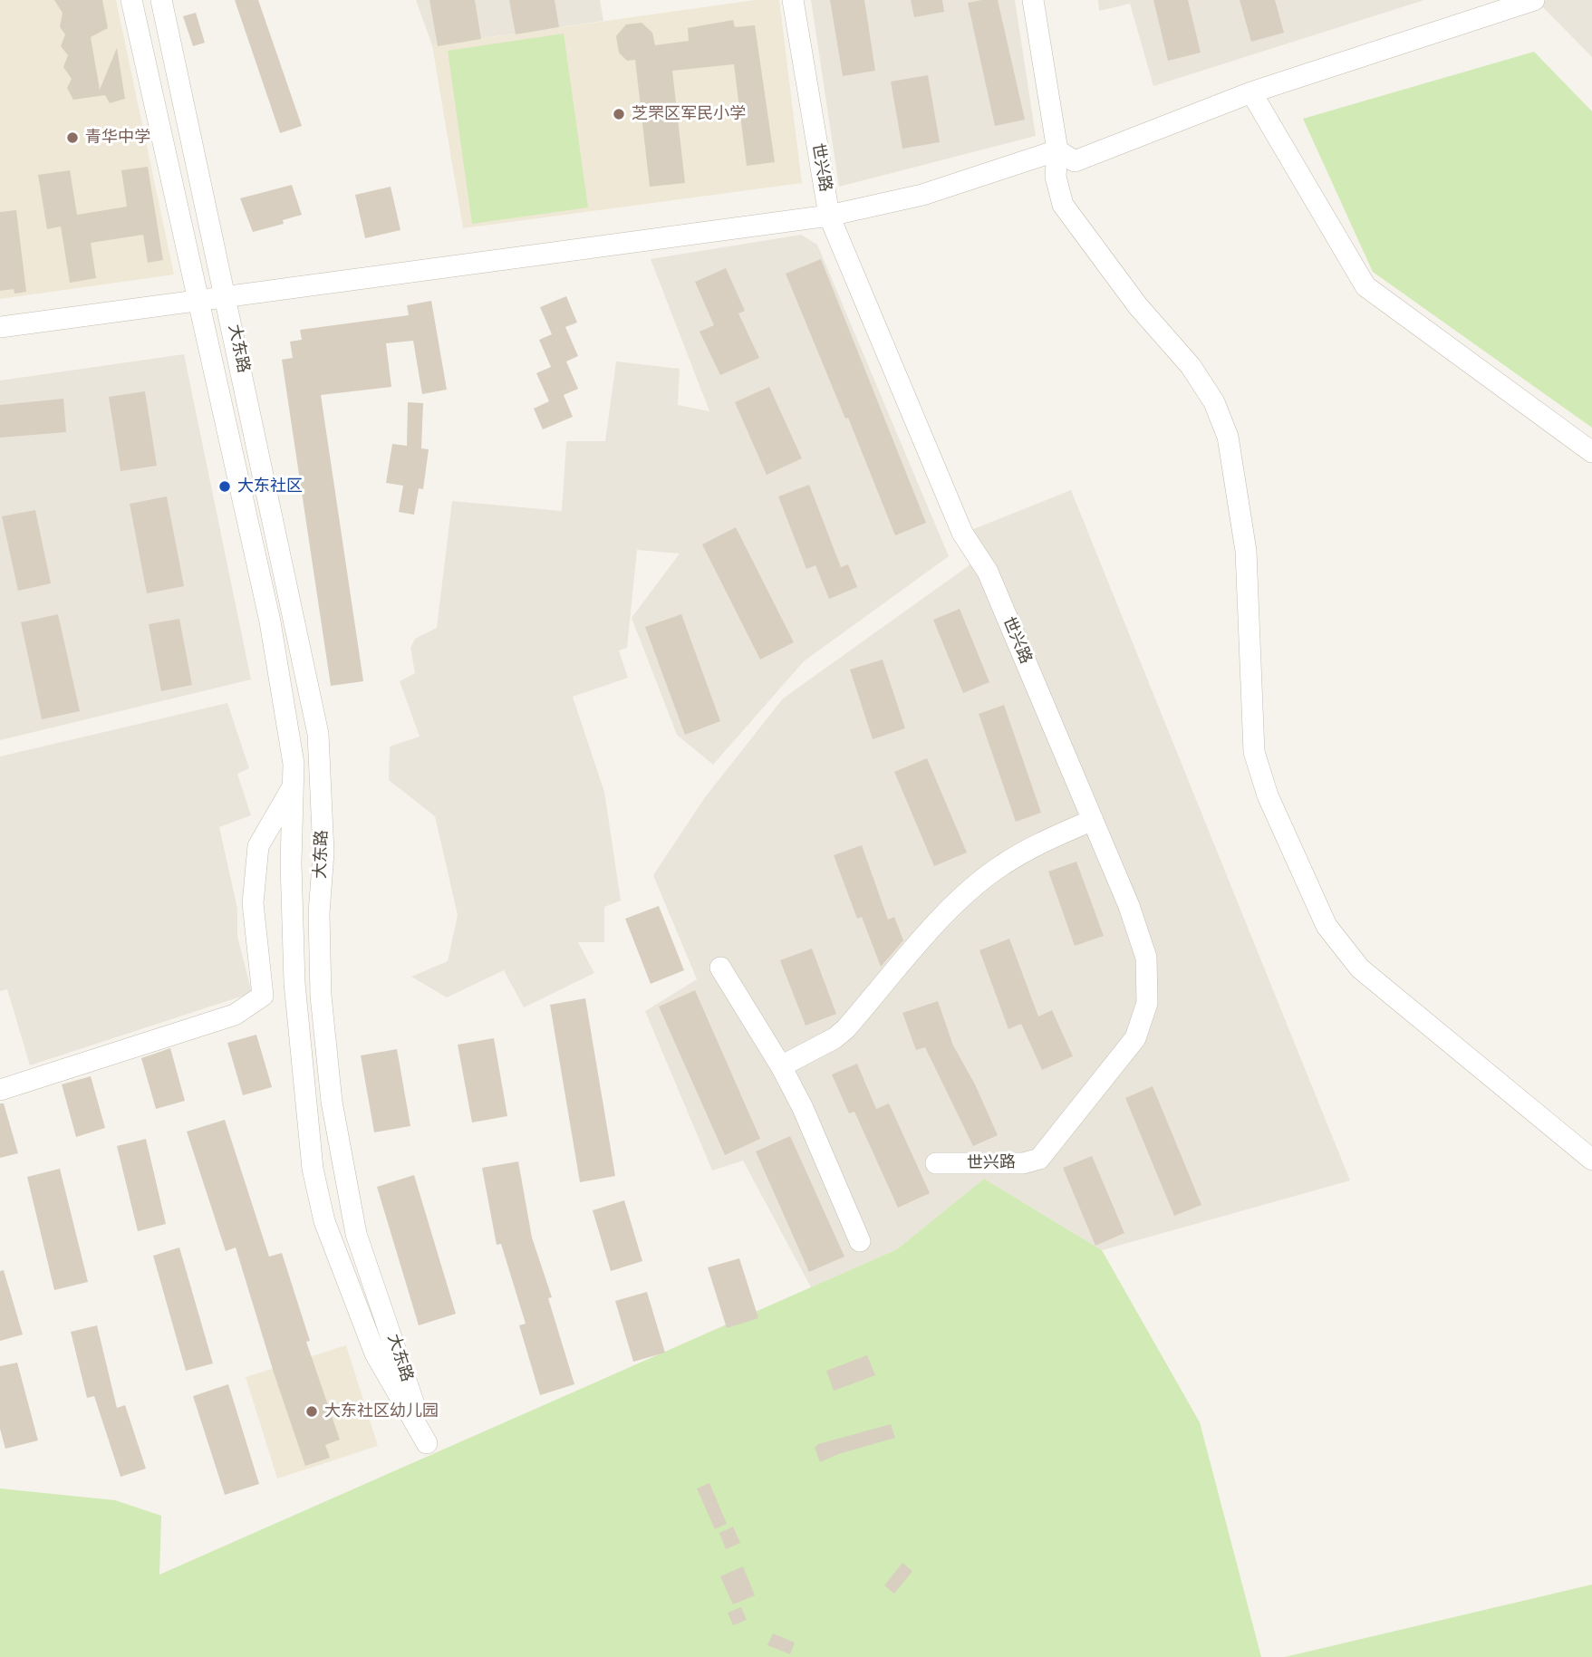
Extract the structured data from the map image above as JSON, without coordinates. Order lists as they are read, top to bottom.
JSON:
{
  "streets": {
    "street": ["世兴路", "大东路"]
  },
  "places": [
    "芝罘区军民小学",
    "青华中学",
    "大东社区",
    "大东社区幼儿园"
  ]
}
